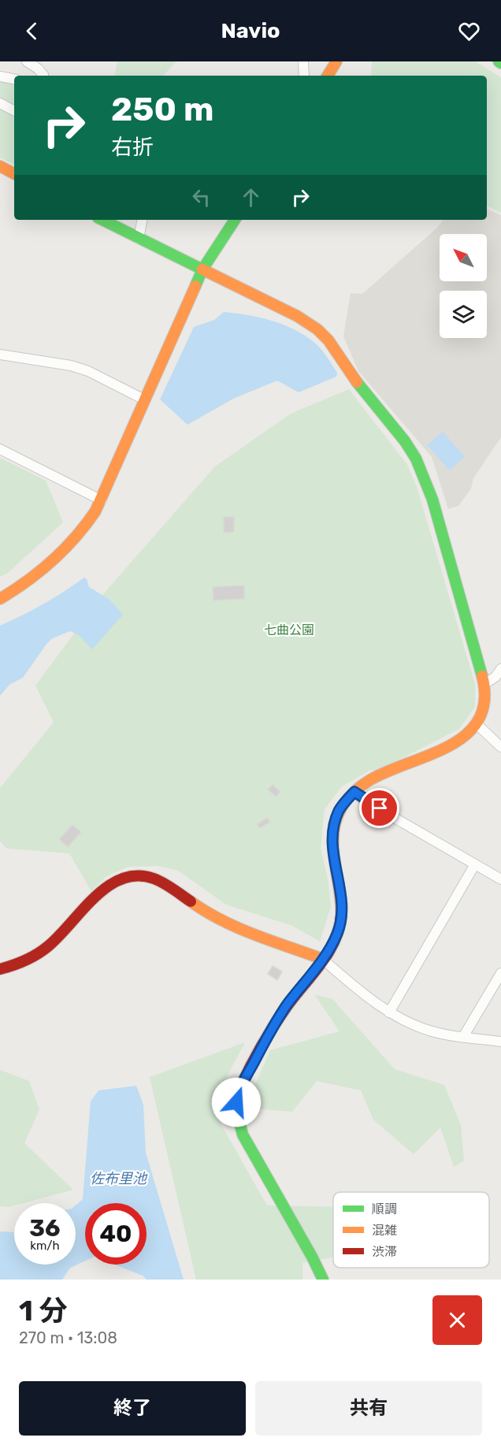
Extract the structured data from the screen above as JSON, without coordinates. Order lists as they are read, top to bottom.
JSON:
{
  "water": ["佐布里池"],
  "parks": ["七曲公園"],
  "legend": ["順調", "混雑", "渋滞"],
  "north": "top left",
  "page": {
    "header": "Navio",
    "turn": ["250 m", "右折"],
    "speed": "36 km/h",
    "limit": "40",
    "heading": ["1 分", "270 m · 13:08"],
    "buttons": ["終了", "共有"]
  }
}
